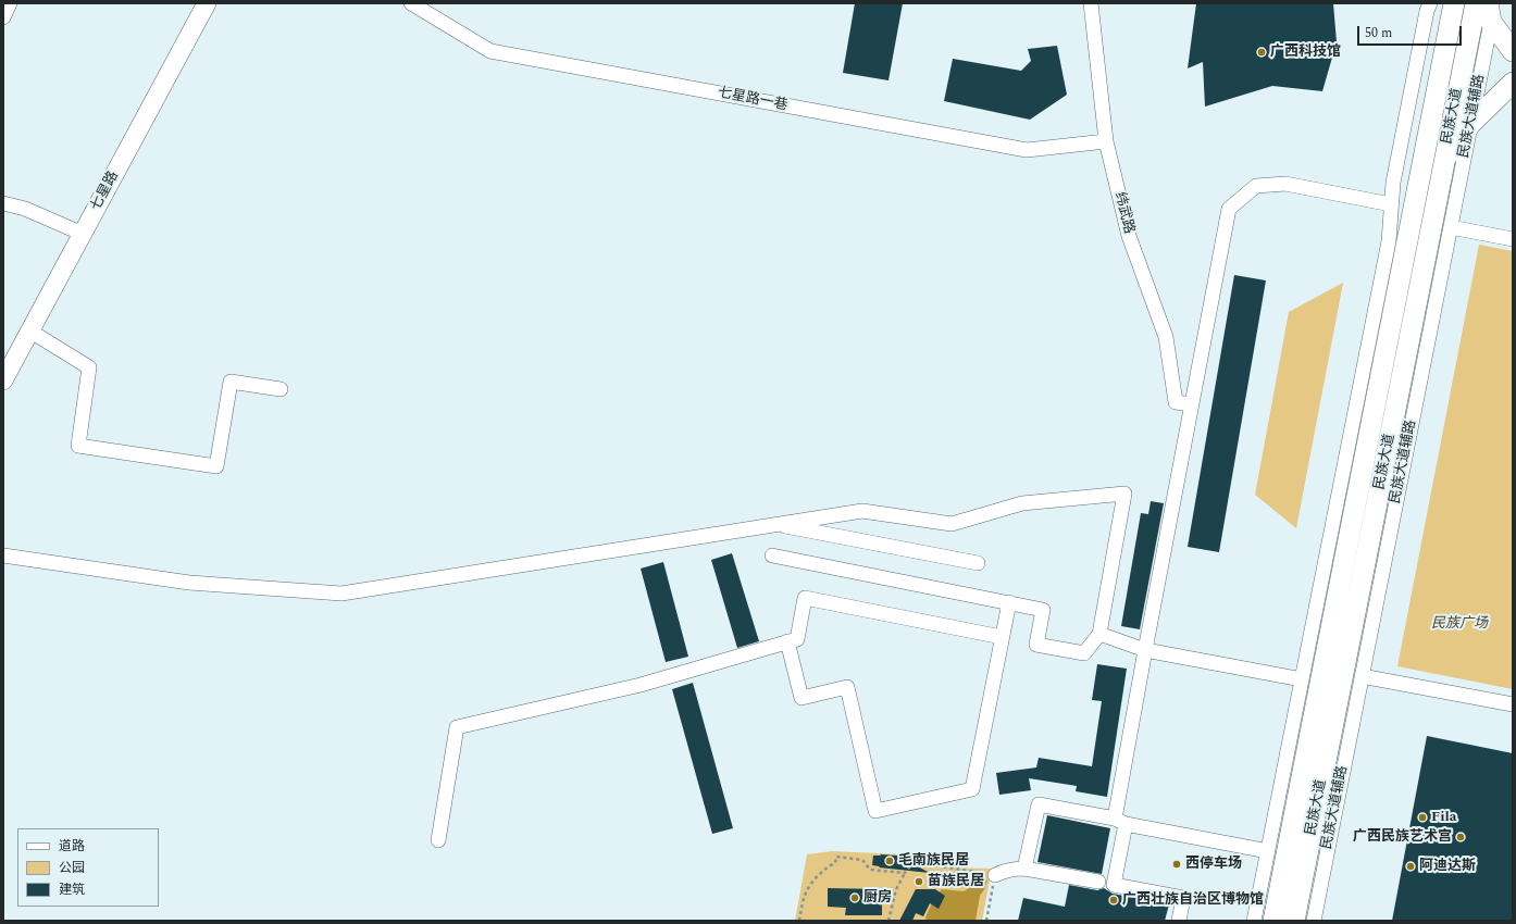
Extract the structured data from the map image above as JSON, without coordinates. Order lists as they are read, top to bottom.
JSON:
{
  "streets": {
    "highway": ["民族大道"],
    "main road": ["七星路"],
    "street": ["七星路一巷", "民族大道辅路", "纬武路"]
  },
  "crossings": [
    ["七星路一巷", "纬武路"]
  ],
  "parks": ["民族广场"],
  "places": [
    "广西科技馆",
    "Fila",
    "广西民族艺术宫",
    "毛南族民居",
    "西停车场",
    "阿迪达斯",
    "苗族民居",
    "厨房",
    "广西壮族自治区博物馆"
  ],
  "legend": ["道路", "公园", "建筑"],
  "scale_bar": "50 m"
}
